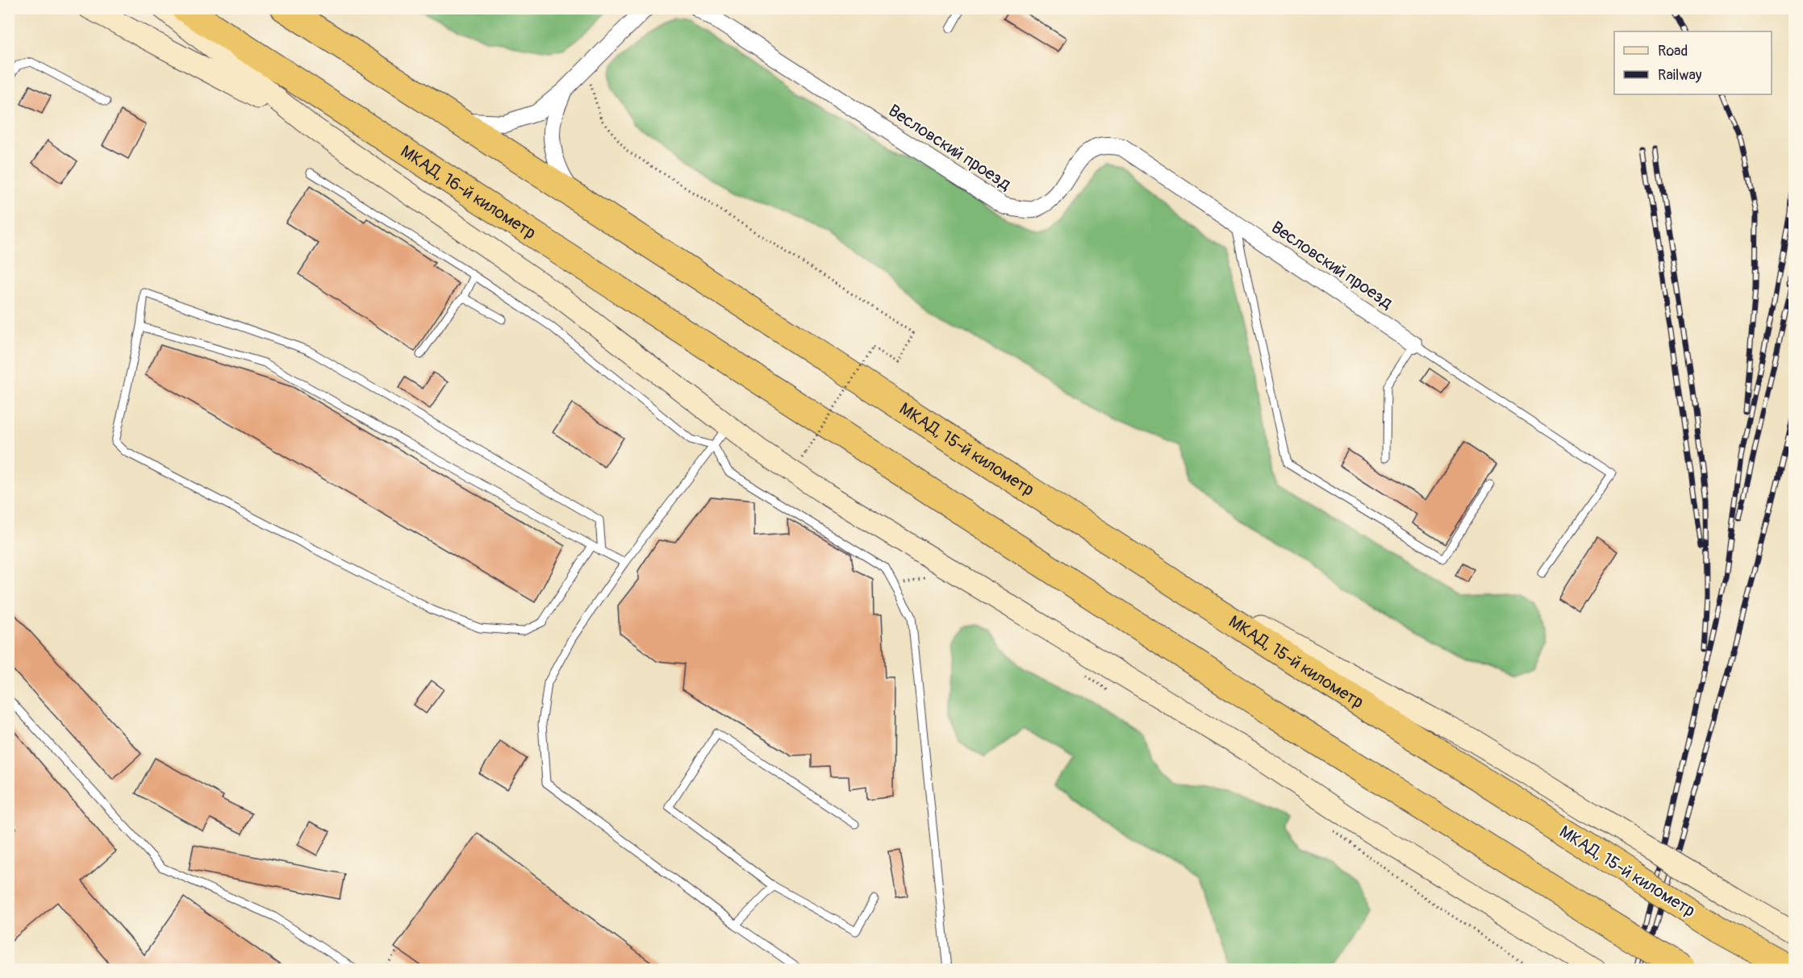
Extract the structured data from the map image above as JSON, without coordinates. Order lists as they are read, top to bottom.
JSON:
{
  "streets": {
    "highway": ["МКАД, 16-й километр", "МКАД, 15-й километр"],
    "street": ["Весловский проезд"]
  },
  "legend": ["Road", "Railway"]
}
